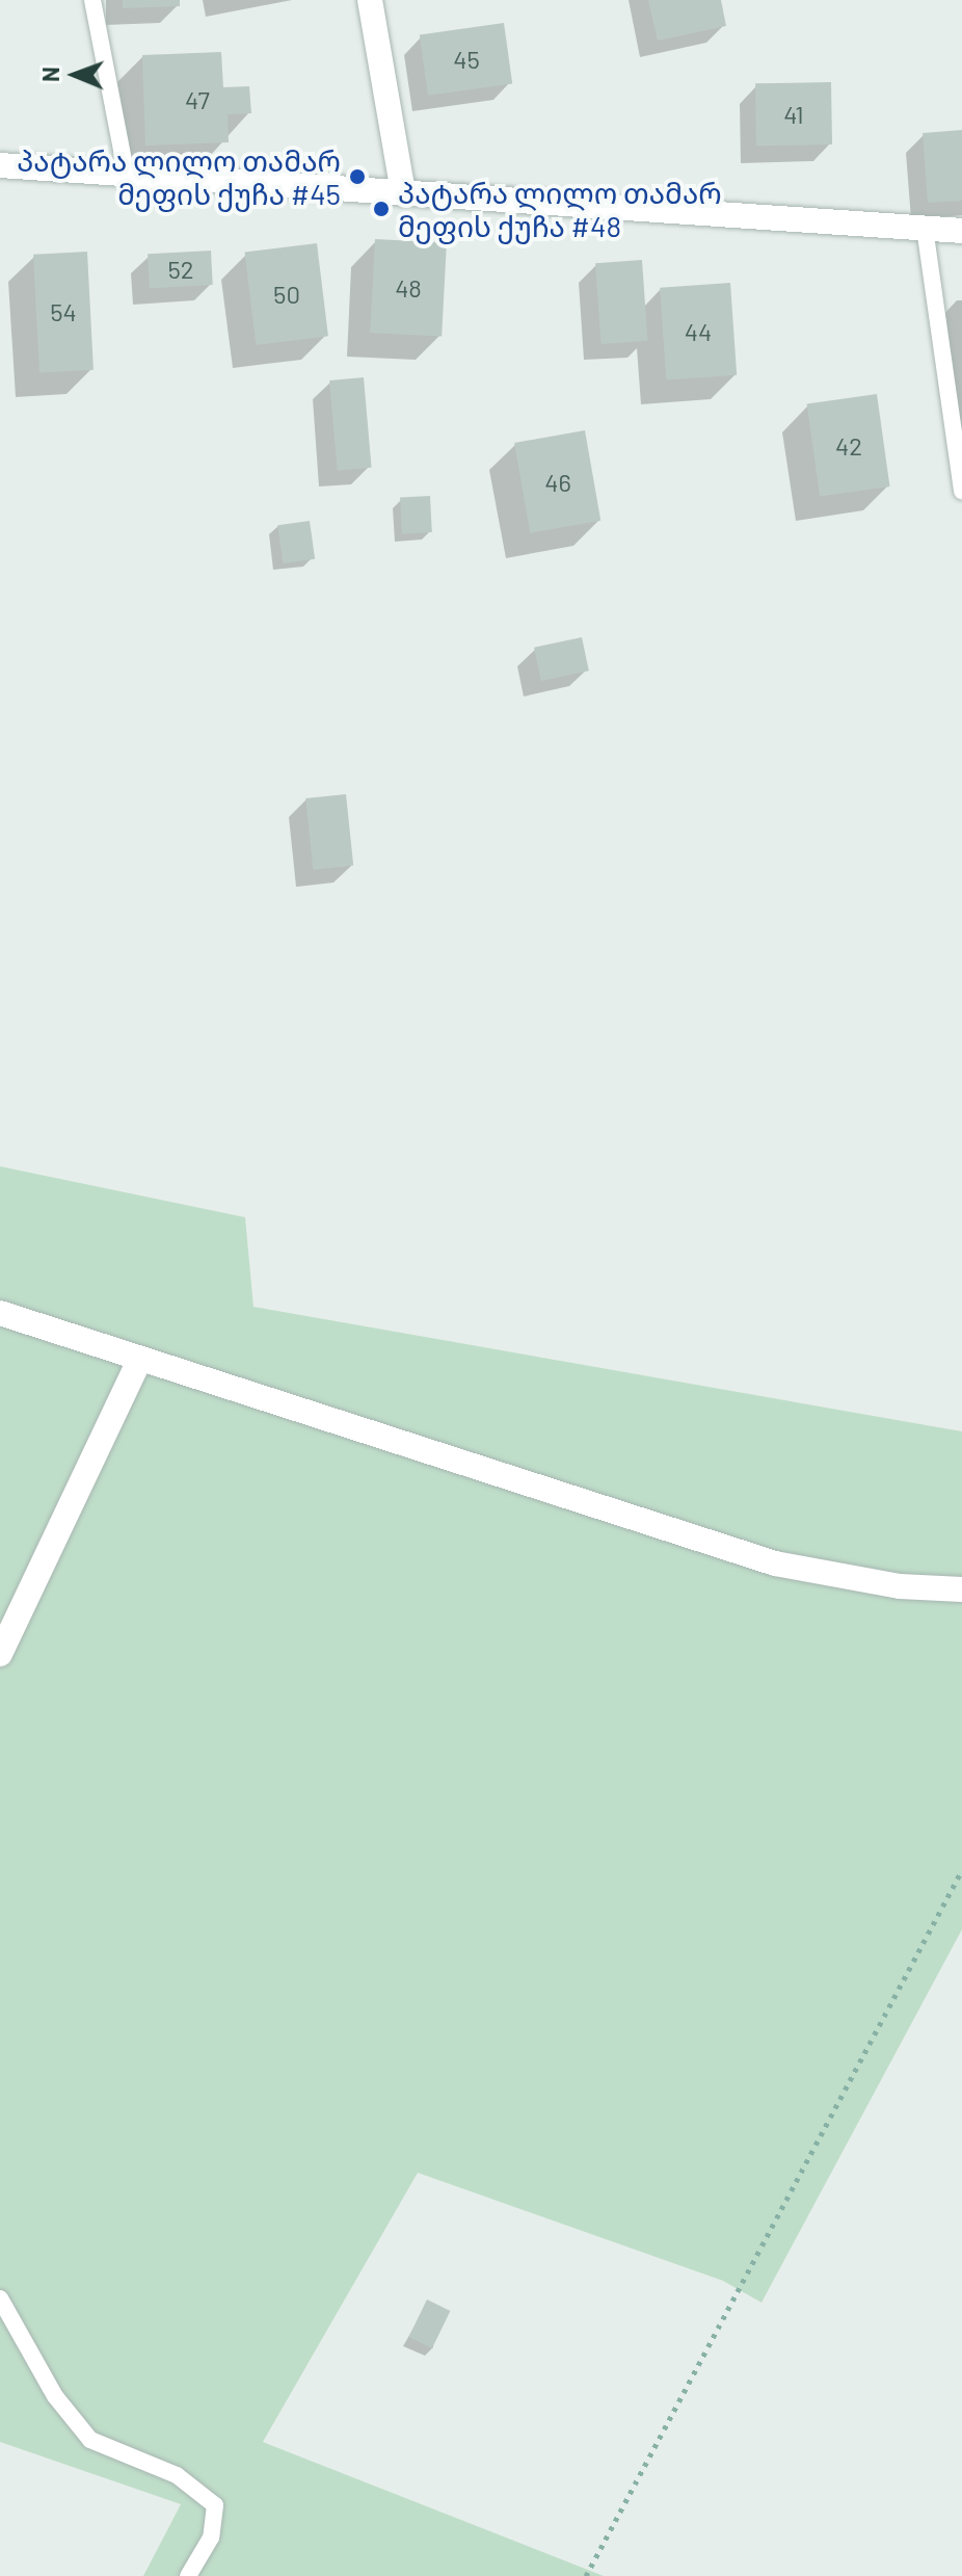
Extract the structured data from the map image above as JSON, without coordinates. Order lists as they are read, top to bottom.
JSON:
{
  "places": ["პატარა ლილო თამარ მეფის ქუჩა #45", "პატარა ლილო თამარ მეფის ქუჩა #48"],
  "house_numbers": [
    "45",
    "47",
    "41",
    "52",
    "48",
    "50",
    "54",
    "44",
    "42",
    "46"
  ],
  "north": "left"
}
